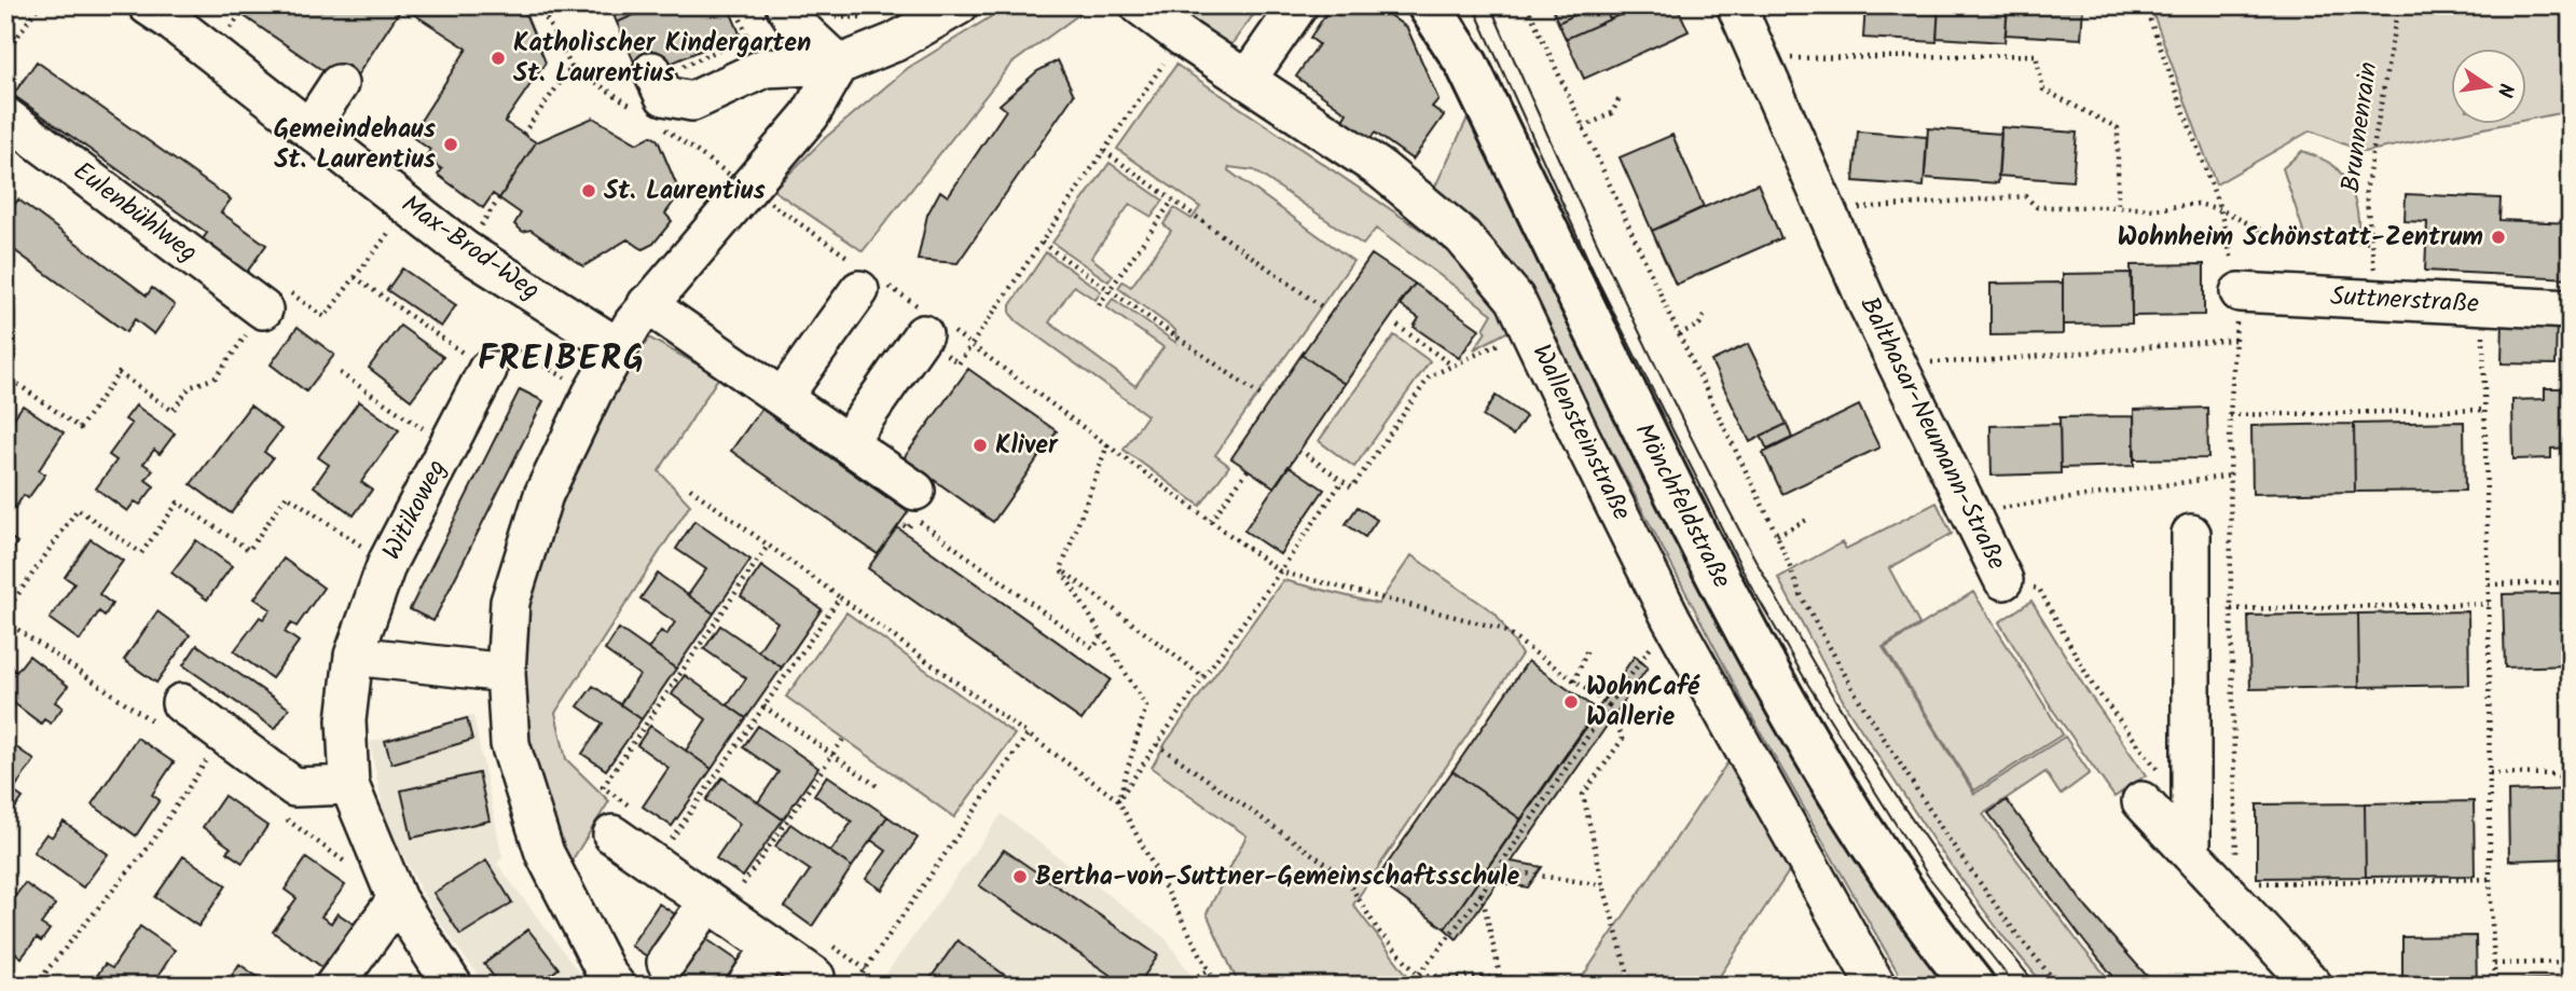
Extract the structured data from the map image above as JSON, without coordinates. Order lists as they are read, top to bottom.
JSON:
{
  "streets": {
    "main road": ["Mönchfeldstraße"],
    "street": [
      "Eulenbühlweg",
      "Max-Brod-Weg",
      "Suttnerstraße",
      "Wallensteinstraße",
      "Balthasar-Neumann-Straße",
      "Witikoweg"
    ],
    "path": ["Brunnenrain"]
  },
  "crossings": [
    ["Brunnenrain", "Suttnerstraße"]
  ],
  "districts": ["FREIBERG"],
  "places": [
    "Katholischer Kindergarten St. Laurentius",
    "Gemeindehaus St. Laurentius",
    "St. Laurentius",
    "Wohnheim Schönstatt-Zentrum",
    "Kliver",
    "WohnCafé Wallerie",
    "Bertha-von-Suttner-Gemeinschaftsschule"
  ],
  "north": "right"
}
